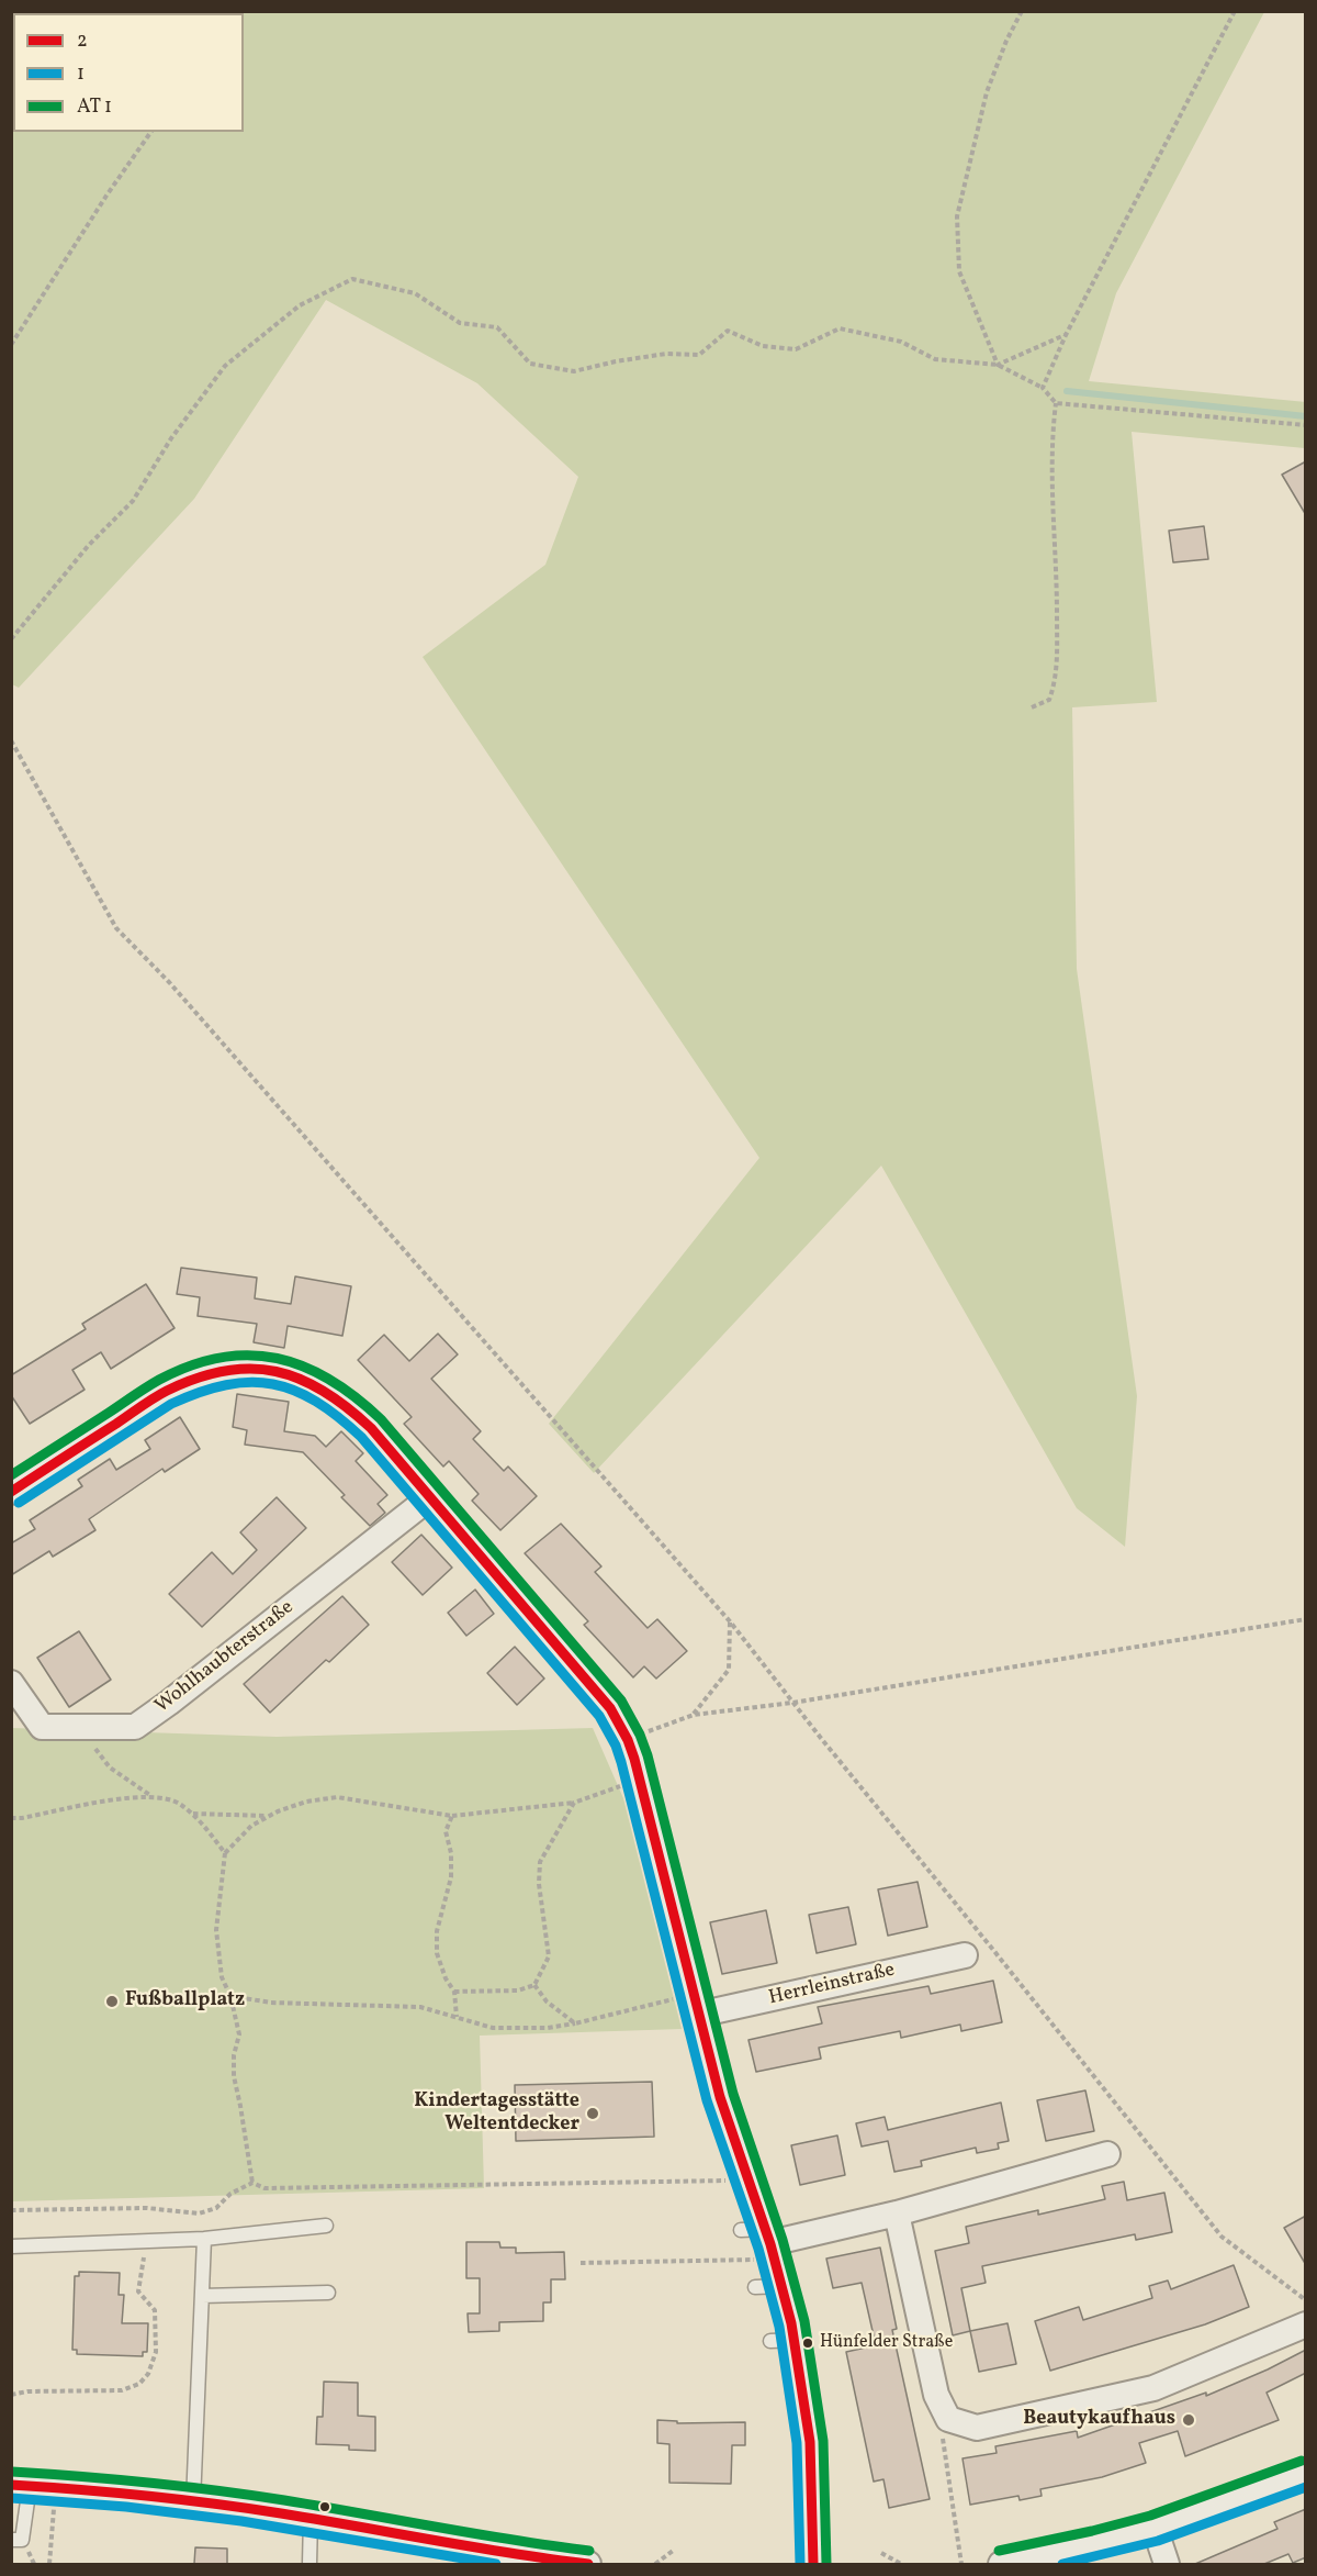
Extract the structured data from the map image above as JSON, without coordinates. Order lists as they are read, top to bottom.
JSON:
{
  "streets": {
    "street": ["Wohlhaubterstraße", "Herrleinstraße"]
  },
  "places": [
    "Fußballplatz",
    "Kindertagesstätte Weltentdecker",
    "Hünfelder Straße",
    "Beautykaufhaus"
  ],
  "lines": ["transit line 2", "transit line 1"],
  "legend": ["2", "1", "AT 1"]
}
